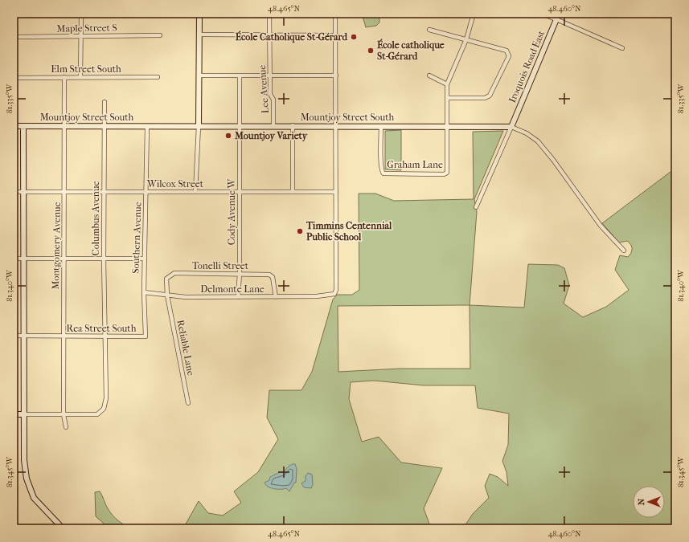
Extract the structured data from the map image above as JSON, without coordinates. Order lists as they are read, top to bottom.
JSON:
{
  "streets": {
    "street": [
      "Maple Street S",
      "Iroquois Road East",
      "Elm Street South",
      "Lee Avenue",
      "Mountjoy Street South",
      "Graham Lane",
      "Wilcox Street",
      "Cody Avenue W",
      "Columbus Avenue",
      "Southern Avenue",
      "Montgomery Avenue",
      "Tonelli Street",
      "Delmonte Lane",
      "Rea Street South",
      "Reliable Lane"
    ]
  },
  "crossings": [
    ["Iroquois Road East", "Mountjoy Street South"],
    ["Elm Street South", "Montgomery Avenue"],
    ["Lee Avenue", "Mountjoy Street South"],
    ["Mountjoy Street South", "Graham Lane"],
    ["Mountjoy Street South", "Cody Avenue W"],
    ["Mountjoy Street South", "Columbus Avenue"],
    ["Mountjoy Street South", "Southern Avenue"],
    ["Mountjoy Street South", "Montgomery Avenue"],
    ["Wilcox Street", "Cody Avenue W"],
    ["Wilcox Street", "Columbus Avenue"],
    ["Wilcox Street", "Southern Avenue"],
    ["Wilcox Street", "Montgomery Avenue"],
    ["Wilcox Street", "Delmonte Lane"],
    ["Cody Avenue W", "Tonelli Street"],
    ["Cody Avenue W", "Delmonte Lane"],
    ["Columbus Avenue", "Montgomery Avenue"],
    ["Columbus Avenue", "Rea Street South"],
    ["Southern Avenue", "Delmonte Lane"],
    ["Southern Avenue", "Rea Street South"],
    ["Montgomery Avenue", "Rea Street South"],
    ["Tonelli Street", "Delmonte Lane"],
    ["Tonelli Street", "Reliable Lane"],
    ["Delmonte Lane", "Rea Street South"],
    ["Delmonte Lane", "Reliable Lane"]
  ],
  "places": [
    "École Catholique St-Gérard",
    "École catholique St-Gérard",
    "Mountjoy Variety",
    "Timmins Centennial Public School"
  ],
  "north": "left",
  "coordinates": [
    "48.465°N",
    "48.460°N",
    "81.335°W",
    "81.340°W",
    "81.345°W"
  ]
}
